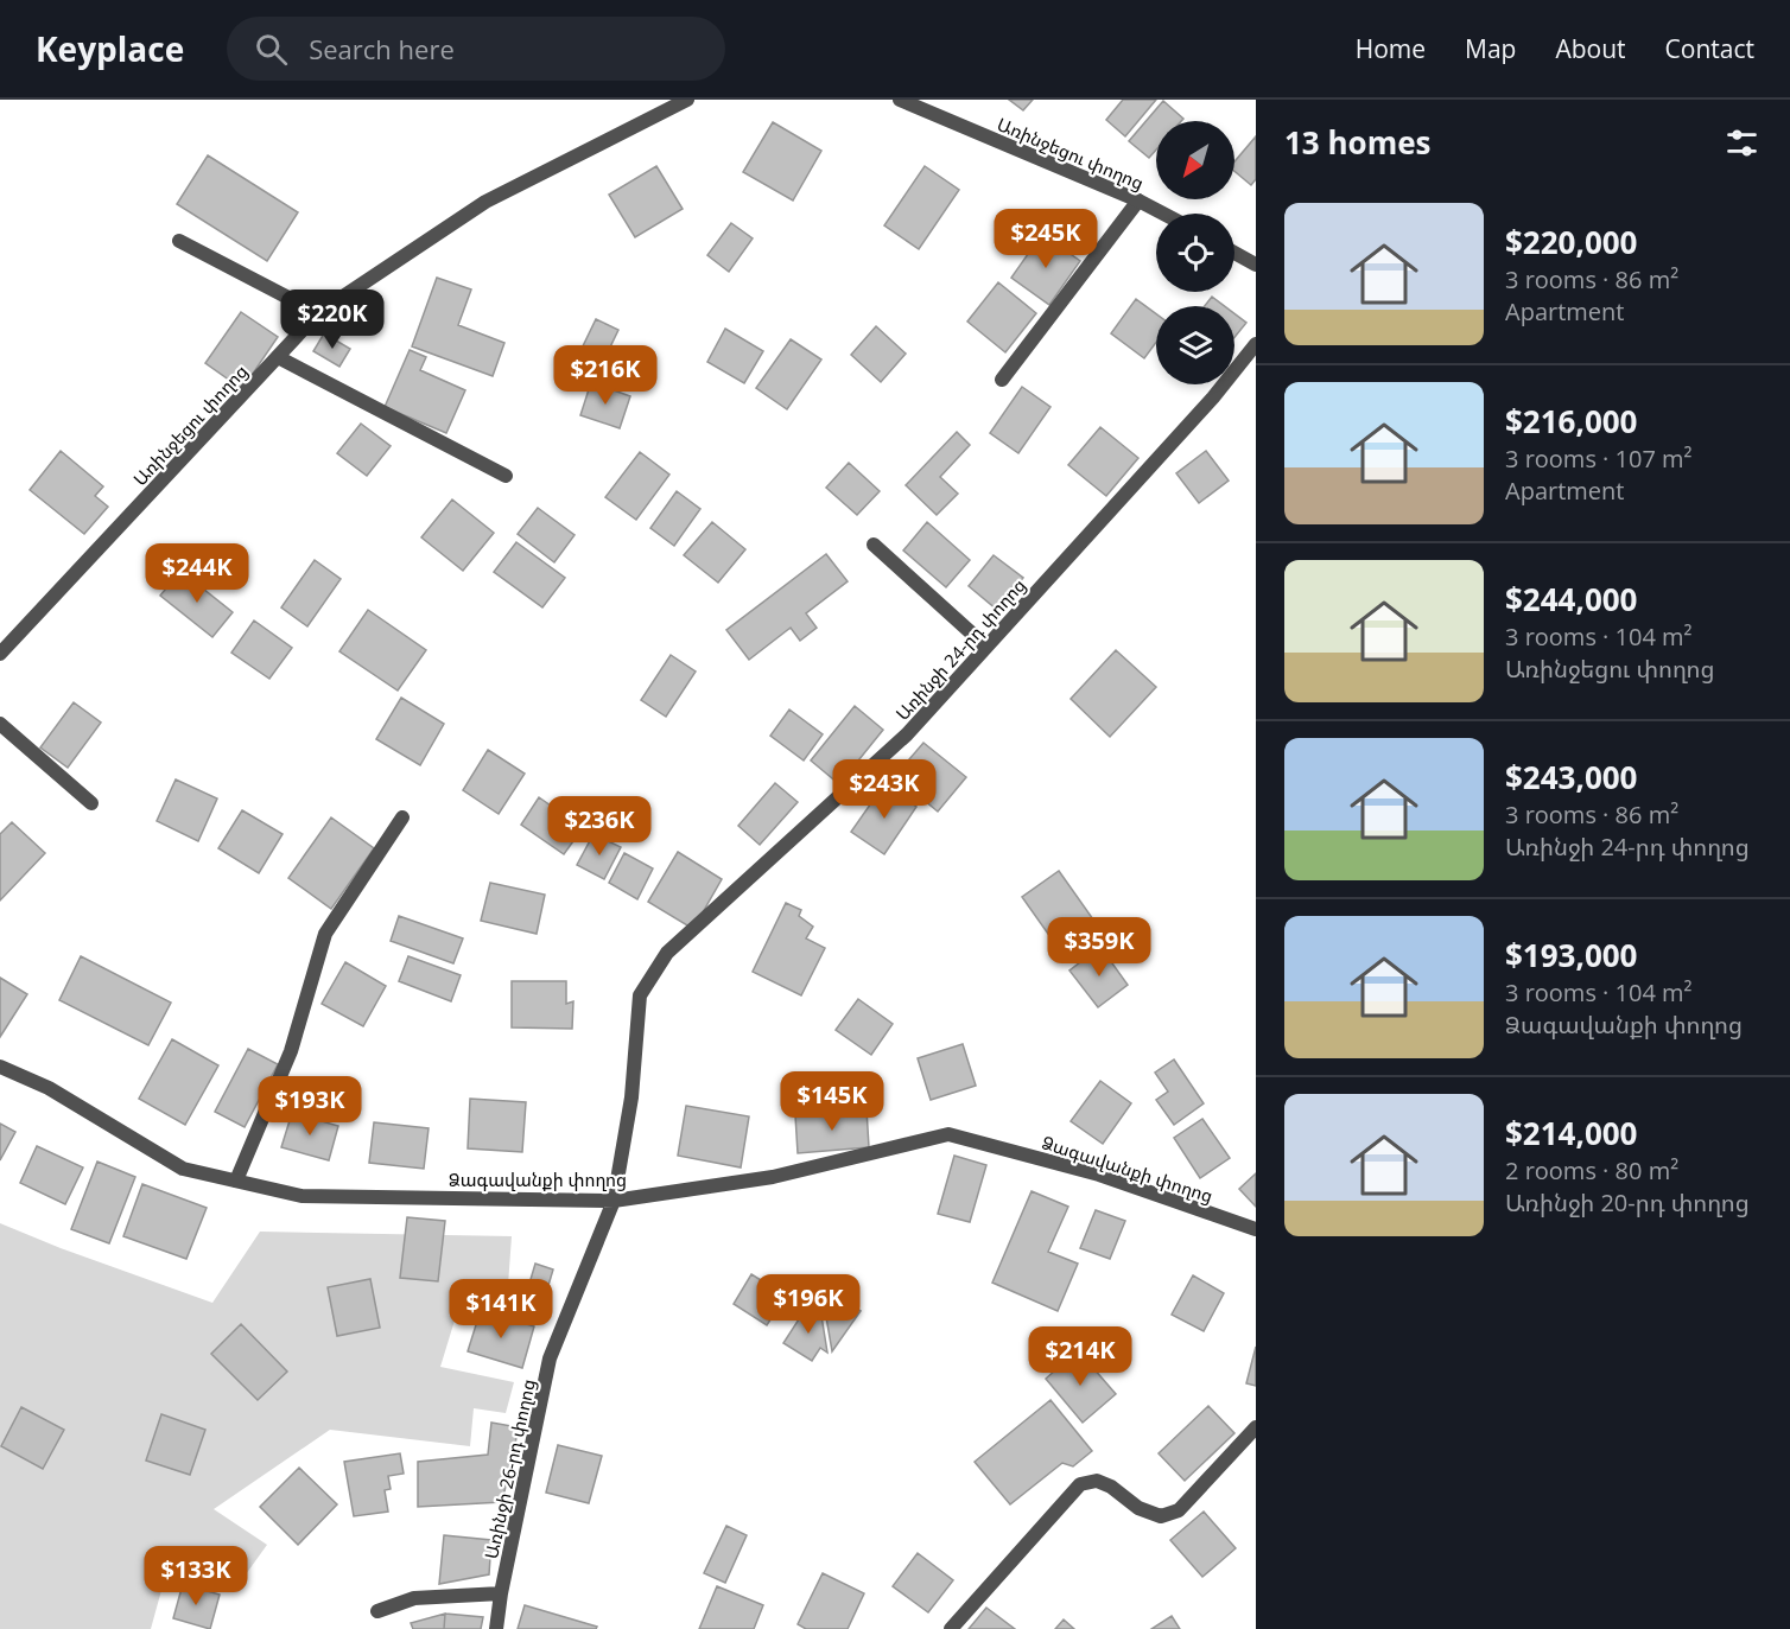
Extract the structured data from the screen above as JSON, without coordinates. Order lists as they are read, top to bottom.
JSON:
{
  "streets": {
    "street": [
      "Առինջեցու փողոց",
      "Առինջի 24-րդ փողոց",
      "Ձագավանքի փողոց",
      "Առինջի 26-րդ փողոց"
    ]
  },
  "crossings": [
    ["Առինջի 24-րդ փողոց", "Ձագավանքի փողոց"],
    ["Առինջի 24-րդ փողոց", "Առինջի 26-րդ փողոց"],
    ["Ձագավանքի փողոց", "Առինջի 26-րդ փողոց"]
  ],
  "north": "bottom left",
  "page": {
    "header": "Keyplace",
    "search": "Search here",
    "nav": [
      "Home",
      "Map",
      "About",
      "Contact"
    ],
    "heading": "13 homes",
    "list": [
      {
        "name": "$220,000",
        "note": "3 rooms · 86 m² · Apartment"
      },
      {
        "name": "$216,000",
        "note": "3 rooms · 107 m² · Apartment"
      },
      {
        "name": "$244,000",
        "note": "3 rooms · 104 m² · Առինջեցու փողոց"
      },
      {
        "name": "$243,000",
        "note": "3 rooms · 86 m² · Առինջի 24-րդ փողոց"
      },
      {
        "name": "$193,000",
        "note": "3 rooms · 104 m² · Ձագավանքի փողոց"
      },
      {
        "name": "$214,000",
        "note": "2 rooms · 80 m² · Առինջի 20-րդ փողոց"
      }
    ],
    "price": [
      "$245K",
      "$220K",
      "$216K",
      "$244K",
      "$243K",
      "$236K",
      "$359K",
      "$145K",
      "$193K",
      "$196K",
      "$141K",
      "$214K",
      "$133K"
    ]
  }
}
